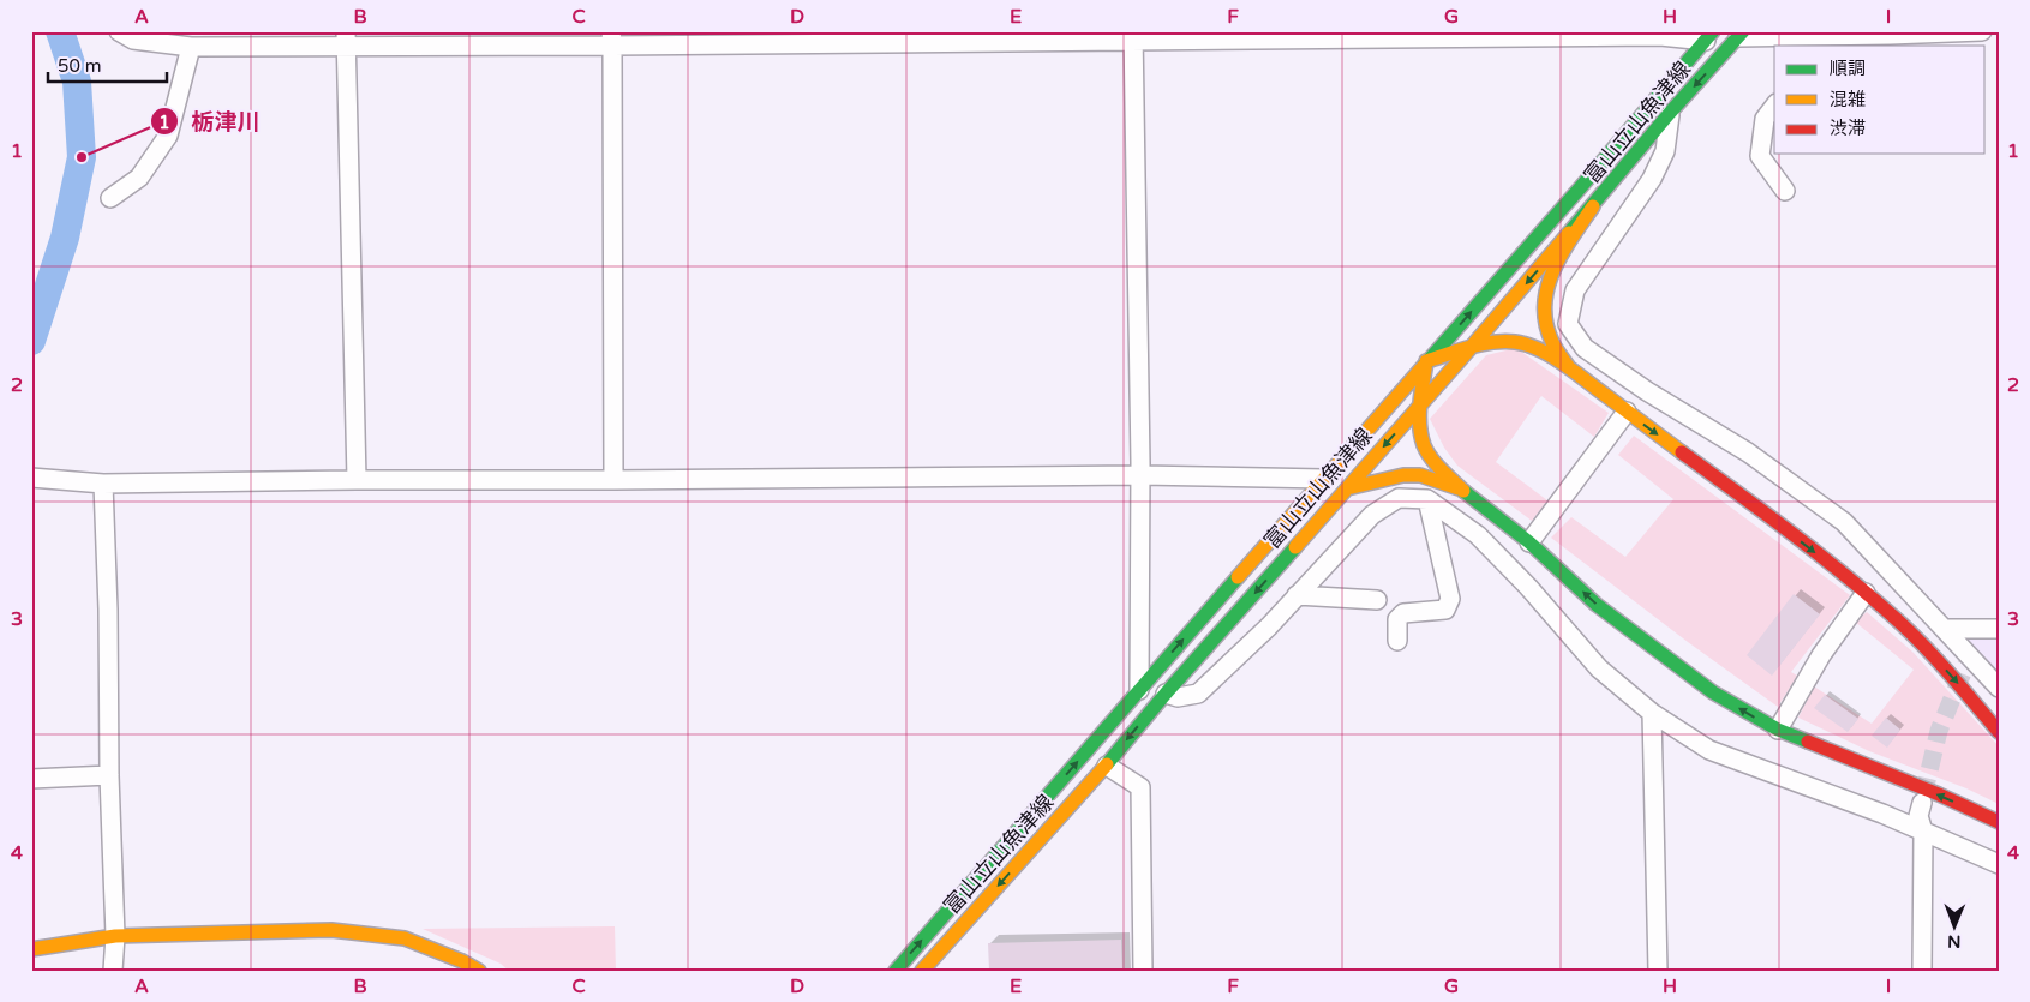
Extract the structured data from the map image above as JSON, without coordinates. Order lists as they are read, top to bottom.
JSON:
{
  "streets": {
    "main road": ["富山立山魚津線"]
  },
  "places": ["栃津川"],
  "legend": ["順調", "混雑", "渋滞"],
  "scale_bar": "50 m",
  "north": "bottom",
  "grid": {
    "columns": [
      "A",
      "B",
      "C",
      "D",
      "E",
      "F",
      "G",
      "H",
      "I"
    ],
    "rows": [
      "1",
      "2",
      "3",
      "4"
    ]
  }
}
